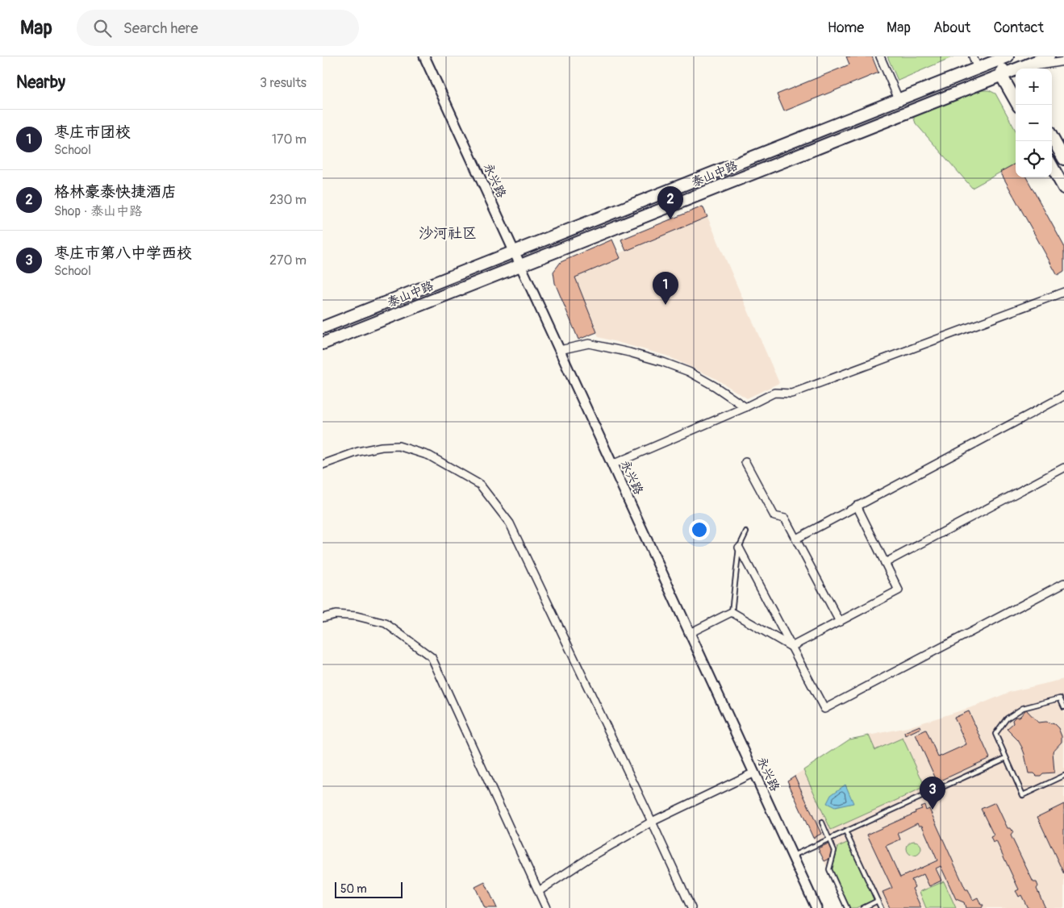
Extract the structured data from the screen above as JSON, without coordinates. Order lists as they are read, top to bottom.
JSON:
{
  "streets": {
    "main road": ["泰山中路"],
    "street": ["永兴路"]
  },
  "crossings": [
    ["泰山中路", "永兴路"]
  ],
  "districts": ["沙河社区"],
  "scale_bar": "50 m",
  "page": {
    "header": "Map",
    "search": "Search here",
    "nav": [
      "Home",
      "Map",
      "About",
      "Contact"
    ],
    "heading": ["Nearby", "3 results"],
    "map_buttons": ["+", "−"],
    "list": [
      {
        "mark": "1",
        "name": "枣庄市团校",
        "note": "School",
        "value": "170 m"
      },
      {
        "mark": "2",
        "name": "格林豪泰快捷酒店",
        "note": "Shop · 泰山中路",
        "value": "230 m"
      },
      {
        "mark": "3",
        "name": "枣庄市第八中学西校",
        "note": "School",
        "value": "270 m"
      }
    ],
    "pins": ["2", "1", "3"],
    "scale": "50 m"
  }
}
